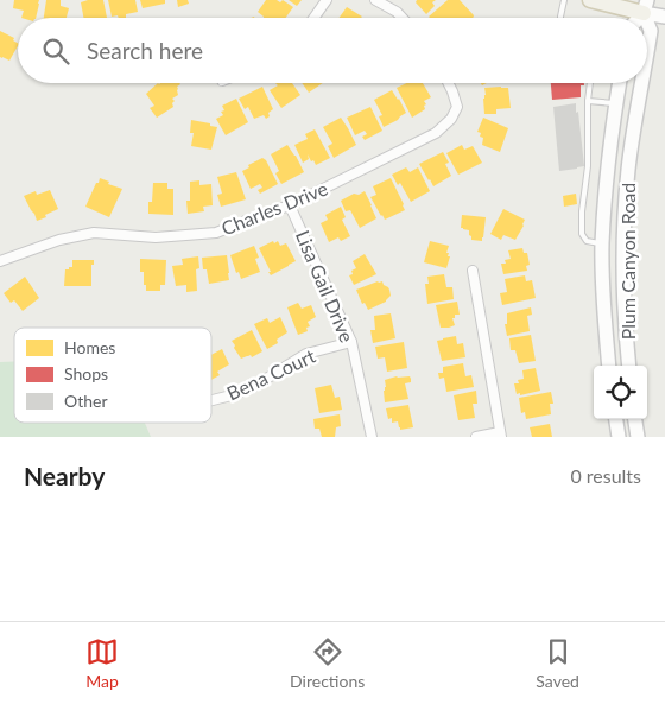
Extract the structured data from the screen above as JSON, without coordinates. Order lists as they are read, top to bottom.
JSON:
{
  "streets": {
    "main road": ["Plum Canyon Road"],
    "street": ["Charles Drive", "Lisa Gail Drive", "Bena Court"]
  },
  "crossings": [
    ["Charles Drive", "Lisa Gail Drive"],
    ["Lisa Gail Drive", "Bena Court"]
  ],
  "legend": ["Homes", "Shops", "Other"],
  "page": {
    "search": "Search here",
    "heading": ["Nearby", "0 results"],
    "nav": ["Map", "Directions", "Saved"]
  }
}
